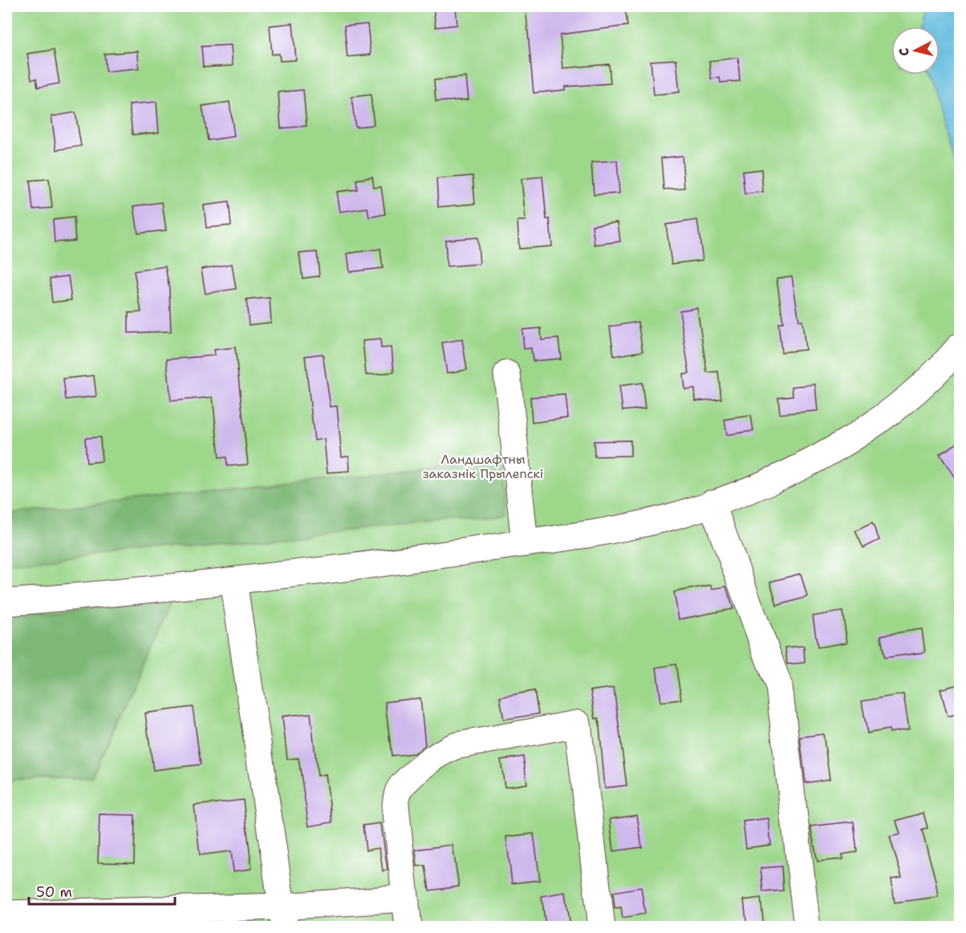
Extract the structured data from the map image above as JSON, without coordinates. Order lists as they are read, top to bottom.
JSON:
{
  "parks": ["Ландшафтны заказнік Прылепскі"],
  "scale_bar": "50 m",
  "north": "left"
}
